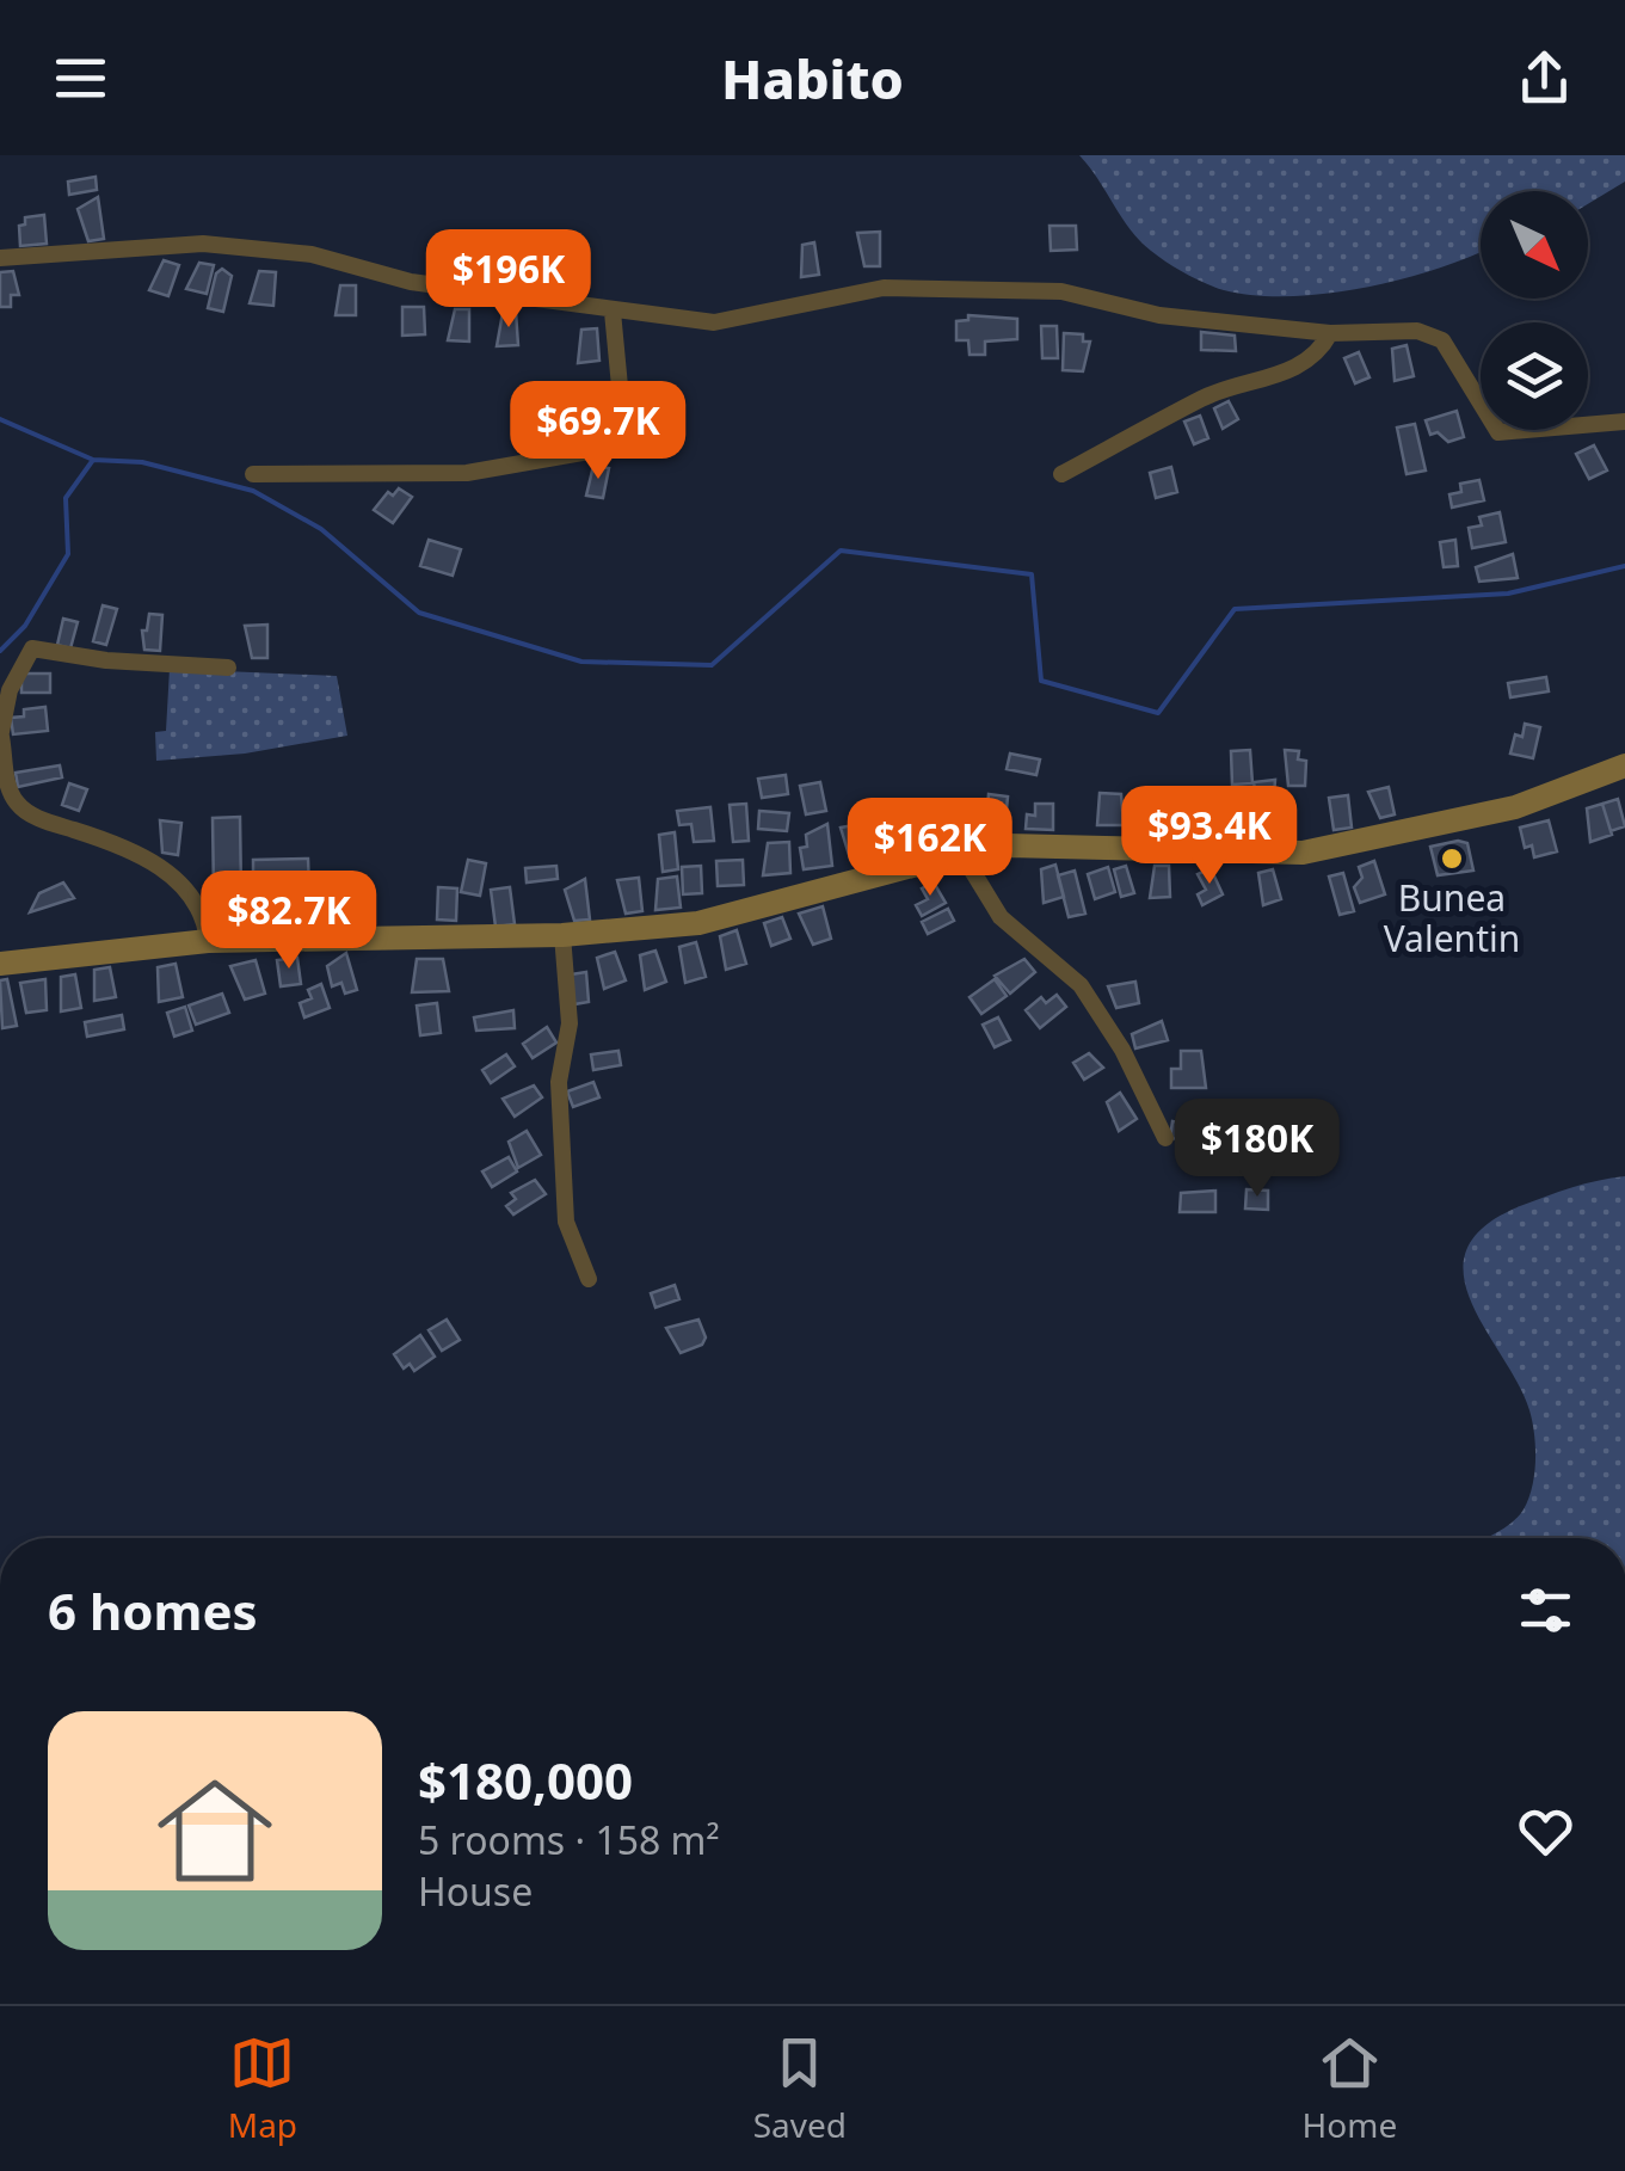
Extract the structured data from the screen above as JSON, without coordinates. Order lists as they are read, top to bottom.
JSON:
{
  "places": ["Bunea Valentin"],
  "north": "bottom right",
  "page": {
    "header": "Habito",
    "price": [
      "$196K",
      "$69.7K",
      "$93.4K",
      "$162K",
      "$82.7K",
      "$180K"
    ],
    "heading": "6 homes",
    "list": [
      {
        "name": "$180,000",
        "note": "5 rooms · 158 m² · House"
      }
    ],
    "tabs": ["Map", "Saved", "Home"]
  }
}
